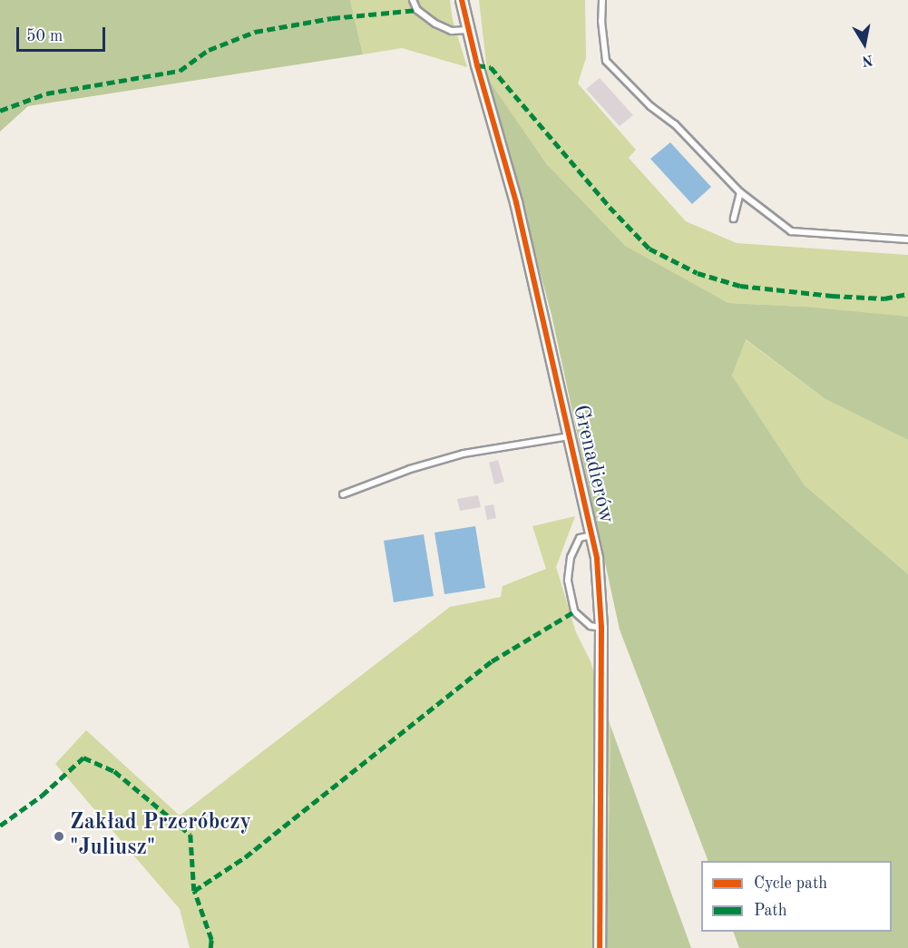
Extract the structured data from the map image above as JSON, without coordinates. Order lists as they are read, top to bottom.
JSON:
{
  "streets": {
    "street": ["Grenadierów"]
  },
  "places": ["Zakład Przeróbczy \"Juliusz\""],
  "legend": ["Cycle path", "Path"],
  "scale_bar": "50 m",
  "north": "bottom"
}
